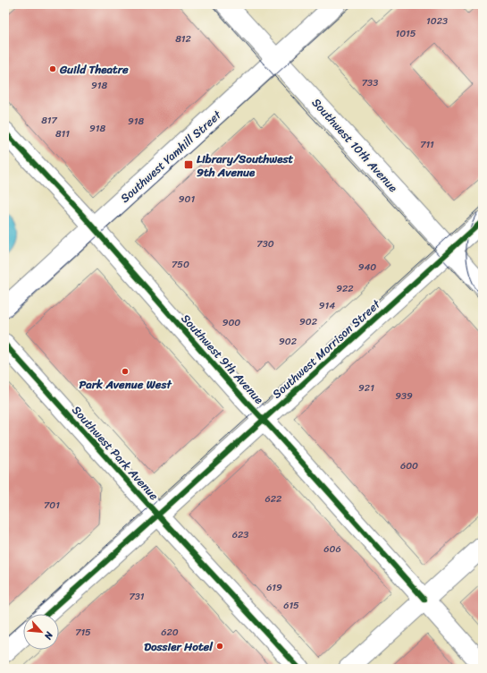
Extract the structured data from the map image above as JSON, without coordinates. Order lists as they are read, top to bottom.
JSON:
{
  "streets": {
    "street": [
      "Southwest 10th Avenue",
      "Southwest Yamhill Street",
      "Southwest Morrison Street",
      "Southwest 9th Avenue",
      "Southwest Park Avenue"
    ]
  },
  "crossings": [
    ["Southwest 10th Avenue", "Southwest Yamhill Street"],
    ["Southwest 10th Avenue", "Southwest Morrison Street"],
    ["Southwest Yamhill Street", "Southwest 9th Avenue"],
    ["Southwest Morrison Street", "Southwest 9th Avenue"],
    ["Southwest Morrison Street", "Southwest Park Avenue"]
  ],
  "places": {
    "other": ["Guild Theatre", "Park Avenue West", "Dossier Hotel"],
    "transit": ["Library/Southwest 9th Avenue"]
  },
  "house_numbers": [
    "1023",
    "1015",
    "812",
    "733",
    "918",
    "817",
    "918",
    "918",
    "811",
    "711",
    "901",
    "730",
    "750",
    "940",
    "922",
    "914",
    "902",
    "900",
    "902",
    "921",
    "939",
    "600",
    "622",
    "701",
    "623",
    "606",
    "619",
    "731",
    "615",
    "715",
    "620"
  ],
  "north": "bottom right"
}
